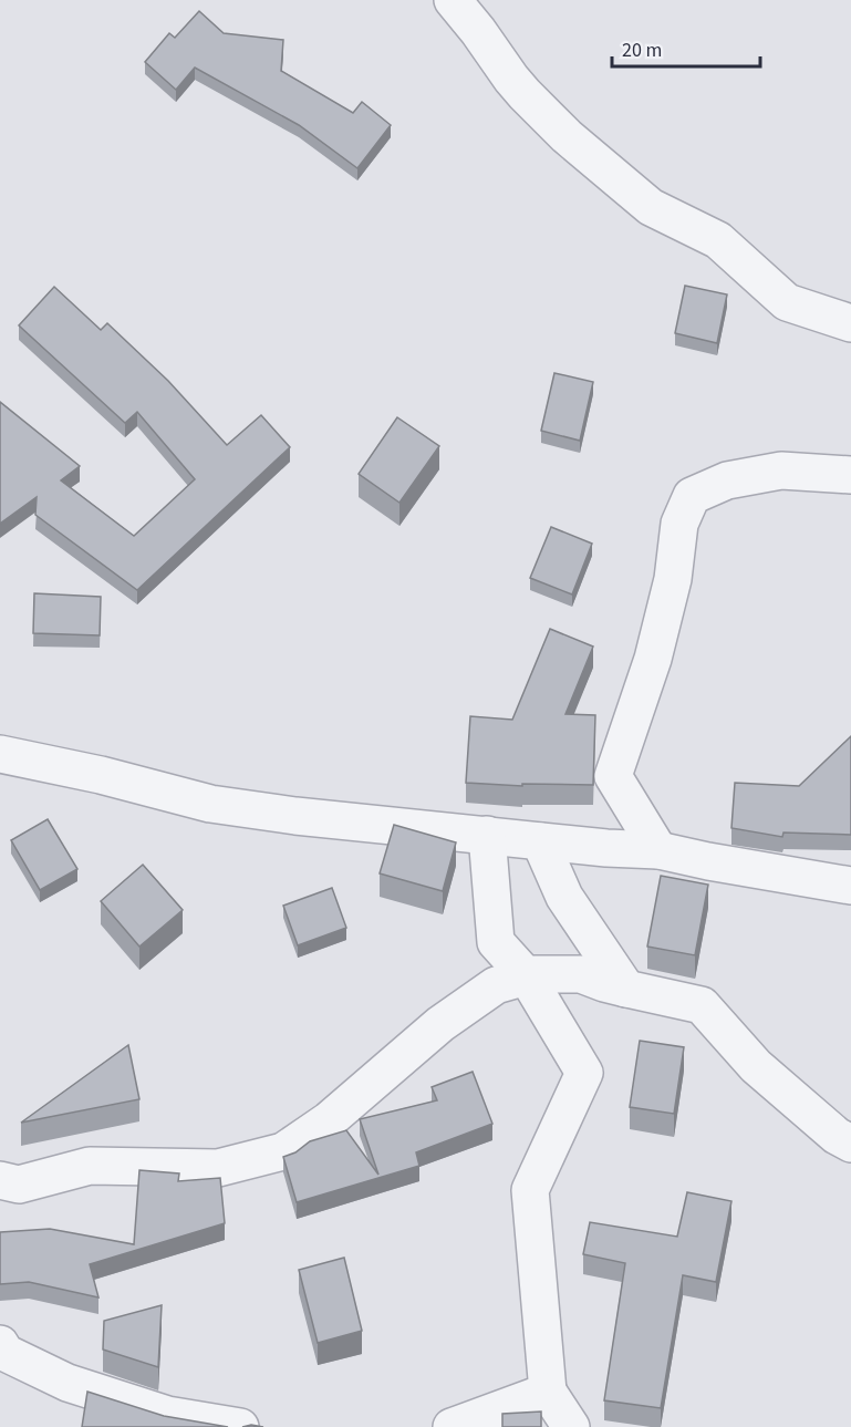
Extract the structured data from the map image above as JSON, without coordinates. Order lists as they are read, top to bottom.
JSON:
{
  "scale_bar": "20 m"
}
